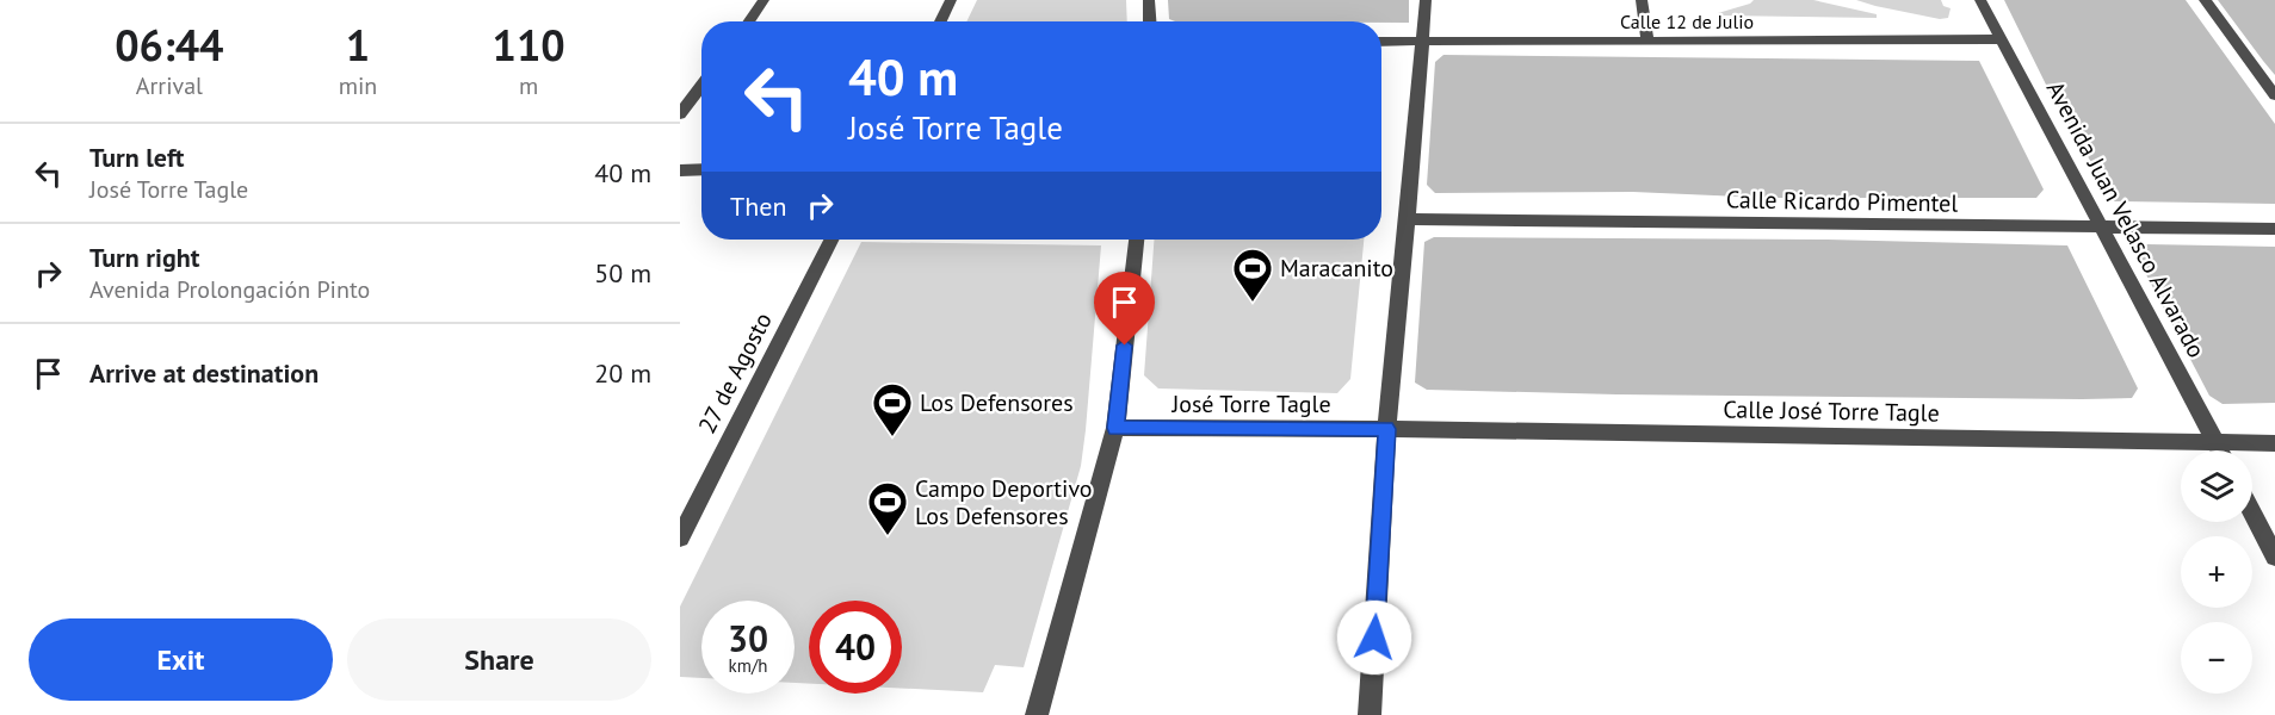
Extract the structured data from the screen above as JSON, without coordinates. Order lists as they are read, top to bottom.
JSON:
{
  "streets": {
    "street": [
      "Calle 12 de Julio",
      "Calle Ricardo Pimentel",
      "Avenida Juan Velasco Alvarado",
      "27 de Agosto",
      "José Torre Tagle",
      "Calle José Torre Tagle"
    ]
  },
  "crossings": [
    ["Calle 12 de Julio", "Avenida Juan Velasco Alvarado"],
    ["Calle Ricardo Pimentel", "Avenida Juan Velasco Alvarado"],
    ["Avenida Juan Velasco Alvarado", "Calle José Torre Tagle"],
    ["José Torre Tagle", "Calle José Torre Tagle"]
  ],
  "places": {
    "sports": ["Maracanito", "Los Defensores", "Campo Deportivo Los Defensores"]
  },
  "page": {
    "eta": [
      "06:44",
      "Arrival",
      "1",
      "min",
      "110",
      "m"
    ],
    "turn": ["40 m", "José Torre Tagle"],
    "list": [
      {
        "name": "Turn left",
        "note": "José Torre Tagle",
        "value": "40 m"
      },
      {
        "name": "Turn right",
        "note": "Avenida Prolongación Pinto",
        "value": "50 m"
      },
      {
        "name": "Arrive at destination",
        "value": "20 m"
      }
    ],
    "then": "Then",
    "map_buttons": ["+", "−"],
    "speed": "30 km/h",
    "limit": "40",
    "buttons": ["Exit", "Share"]
  }
}
